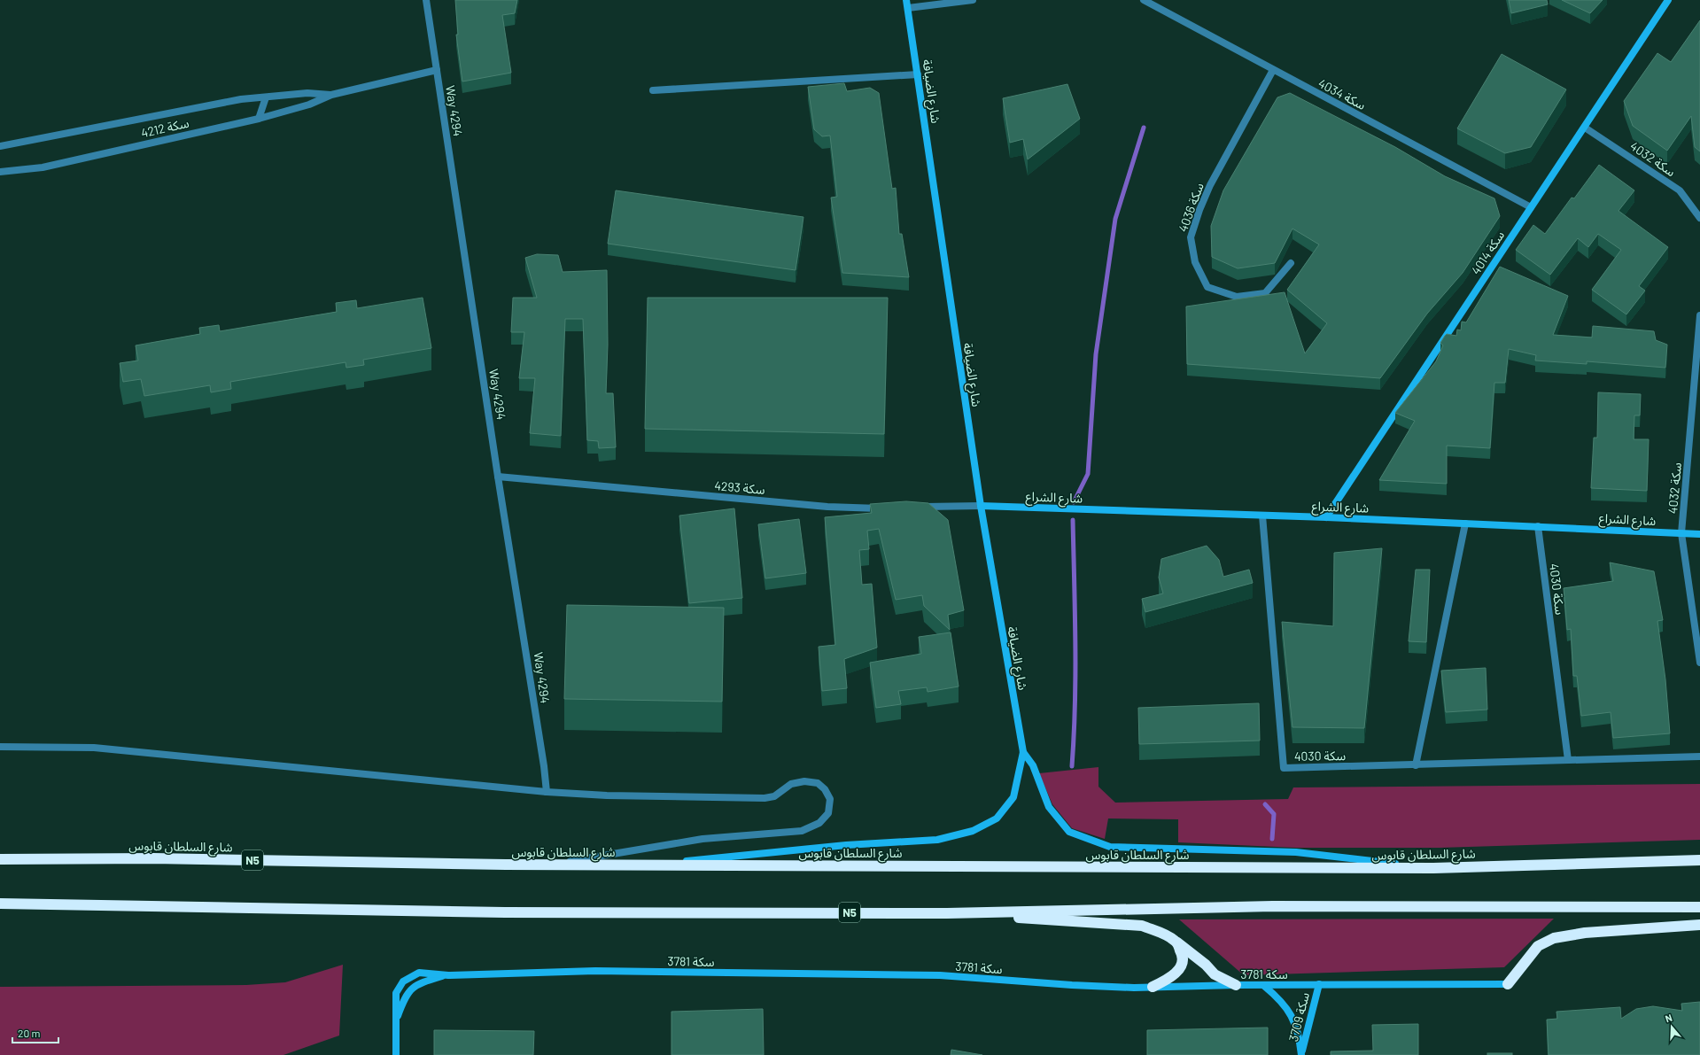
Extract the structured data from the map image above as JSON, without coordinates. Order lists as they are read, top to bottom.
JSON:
{
  "streets": {
    "highway": ["شارع السلطان قابوس", "N5"],
    "street": [
      "شارع الضيافة",
      "سكة 4034",
      "Way 4294",
      "سكة 4212",
      "سكة 4032",
      "سكة 4036",
      "سكة 4014",
      "سكة 4293",
      "شارع الشراع",
      "سكة 4030",
      "سكة 3781",
      "سكة 3709"
    ]
  },
  "crossings": [
    ["شارع الضيافة", "شارع الشراع"],
    ["سكة 4034", "سكة 4036"],
    ["سكة 4034", "سكة 4014"],
    ["Way 4294", "سكة 4212"],
    ["Way 4294", "سكة 4293"],
    ["سكة 4032", "سكة 4014"],
    ["سكة 4032", "شارع الشراع"],
    ["سكة 4014", "شارع الشراع"],
    ["شارع الشراع", "سكة 4030"],
    ["سكة 3781", "سكة 3709"]
  ],
  "scale_bar": "20 m",
  "north": "top"
}
